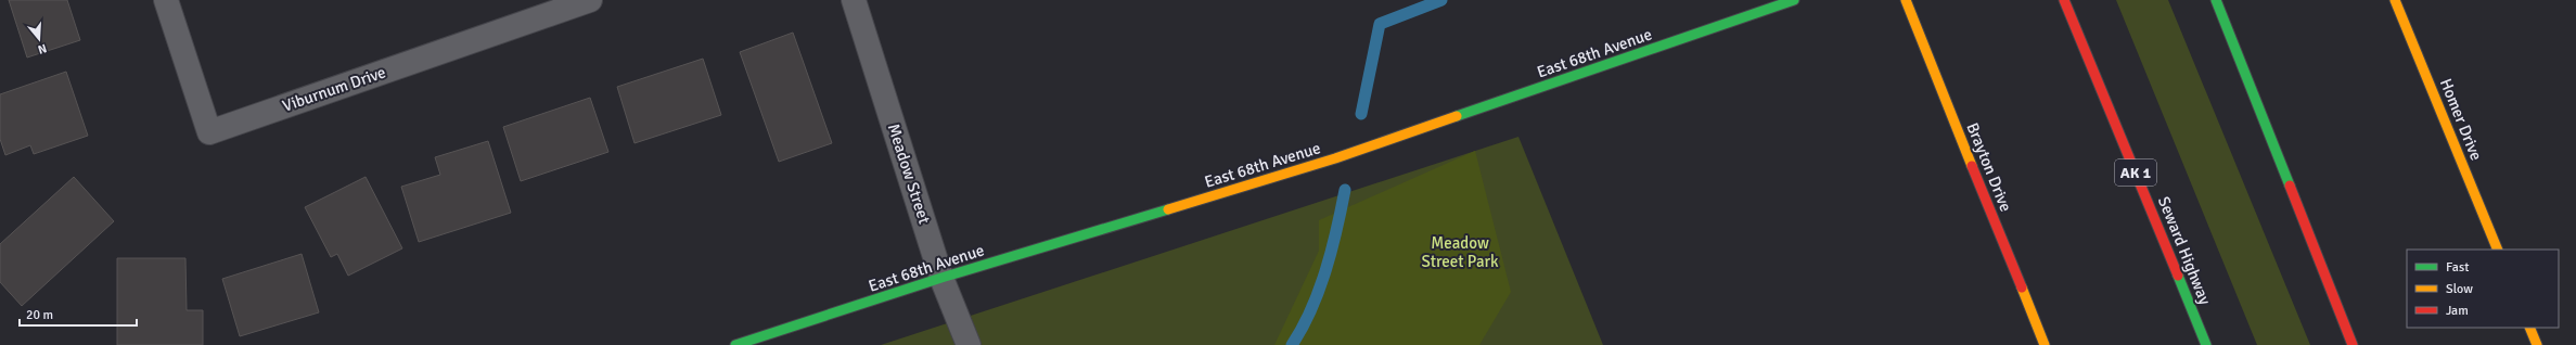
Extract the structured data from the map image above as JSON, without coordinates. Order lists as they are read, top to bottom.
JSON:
{
  "streets": {
    "main road": [
      "East 68th Avenue",
      "Homer Drive",
      "Brayton Drive",
      "AK 1",
      "Seward Highway"
    ],
    "street": ["Viburnum Drive", "Meadow Street"]
  },
  "crossings": [
    ["East 68th Avenue", "Meadow Street"]
  ],
  "parks": ["Meadow Street Park"],
  "legend": ["Fast", "Slow", "Jam"],
  "scale_bar": "20 m",
  "north": "bottom"
}
